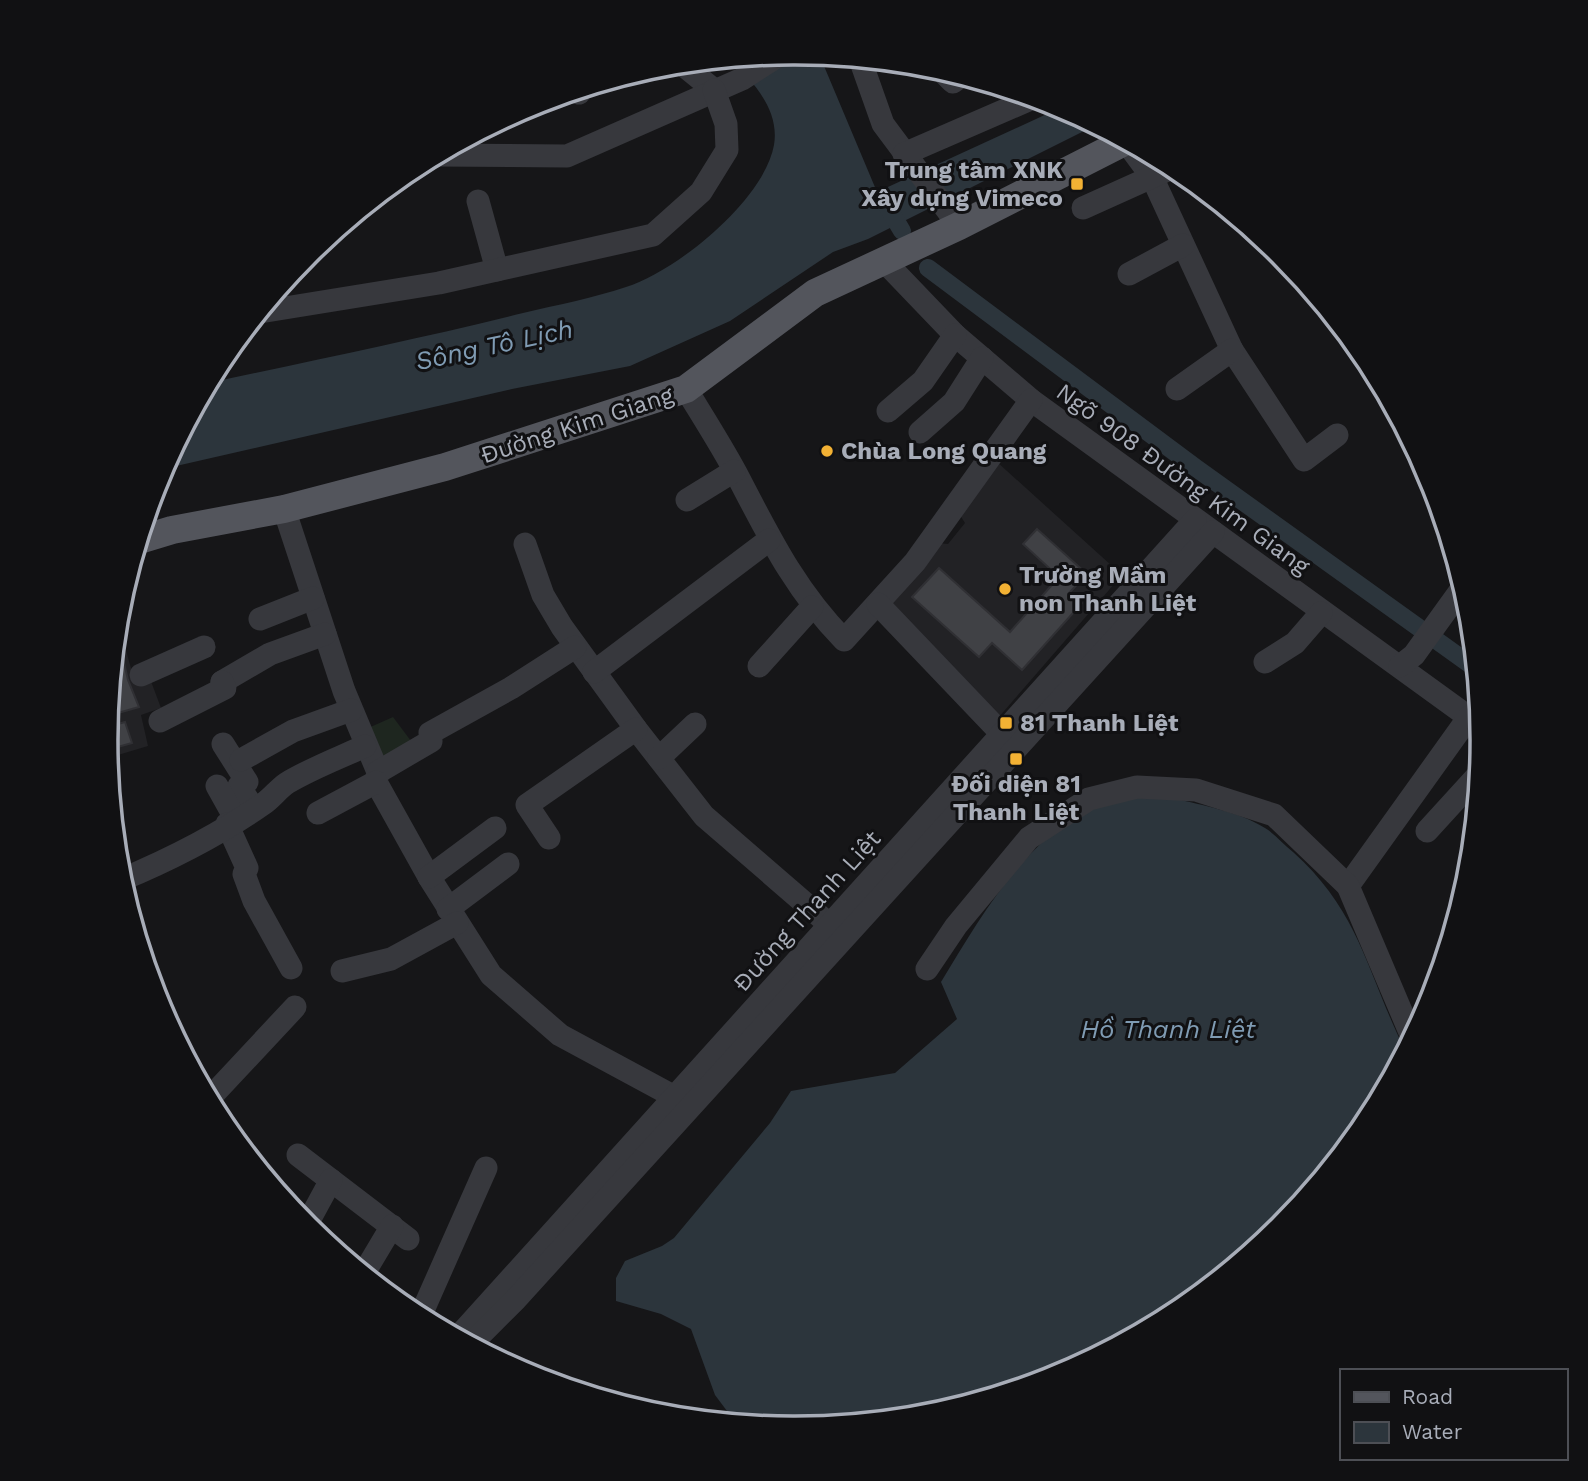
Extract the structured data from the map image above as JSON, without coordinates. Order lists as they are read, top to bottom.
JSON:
{
  "streets": {
    "main road": ["Đường Kim Giang"],
    "street": ["Ngõ 908 Đường Kim Giang", "Đường Thanh Liệt"]
  },
  "crossings": [
    ["Đường Kim Giang", "Ngõ 908 Đường Kim Giang"],
    ["Ngõ 908 Đường Kim Giang", "Đường Thanh Liệt"]
  ],
  "water": ["Sông Tô Lịch", "Hồ Thanh Liệt"],
  "places": {
    "transit": ["Trung tâm XNK Xây dựng Vimeco", "81 Thanh Liệt", "Đối diện 81 Thanh Liệt"],
    "other": ["Chùa Long Quang", "Trường Mầm non Thanh Liệt"]
  },
  "legend": ["Road", "Water"]
}
